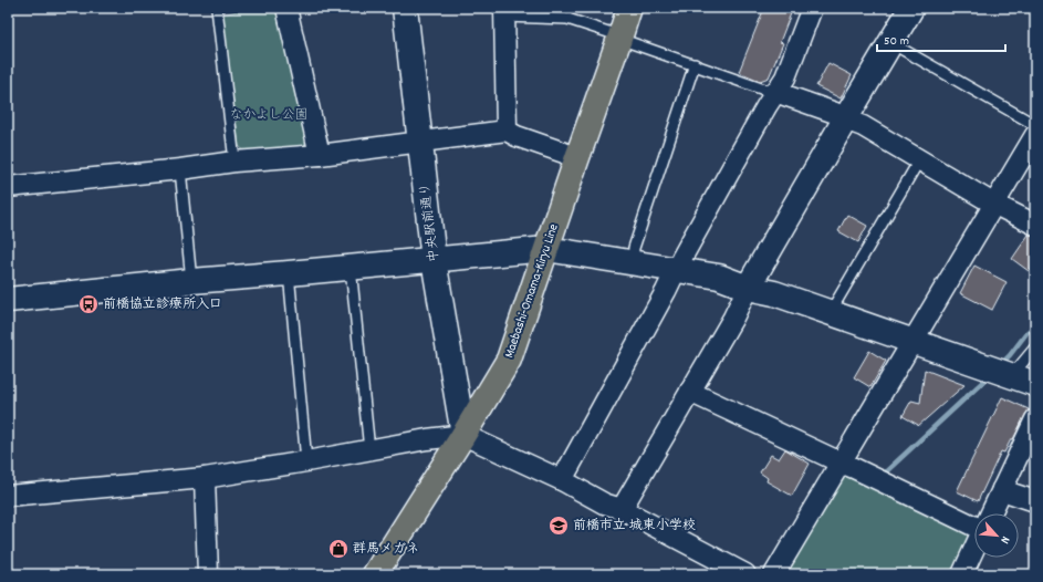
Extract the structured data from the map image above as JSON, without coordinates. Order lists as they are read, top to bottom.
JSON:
{
  "streets": {
    "main road": ["Maebashi-Omama-Kiryu Line"],
    "street": ["中央駅前通り"]
  },
  "crossings": [
    ["中央駅前通り", "Maebashi-Omama-Kiryu Line"]
  ],
  "parks": ["なかよし公園"],
  "places": {
    "bus stop": ["前橋協立診療所入口"],
    "school or university": ["前橋市立 城東小学校"],
    "shop": ["群馬メガネ"]
  },
  "scale_bar": "50 m",
  "north": "bottom right"
}
